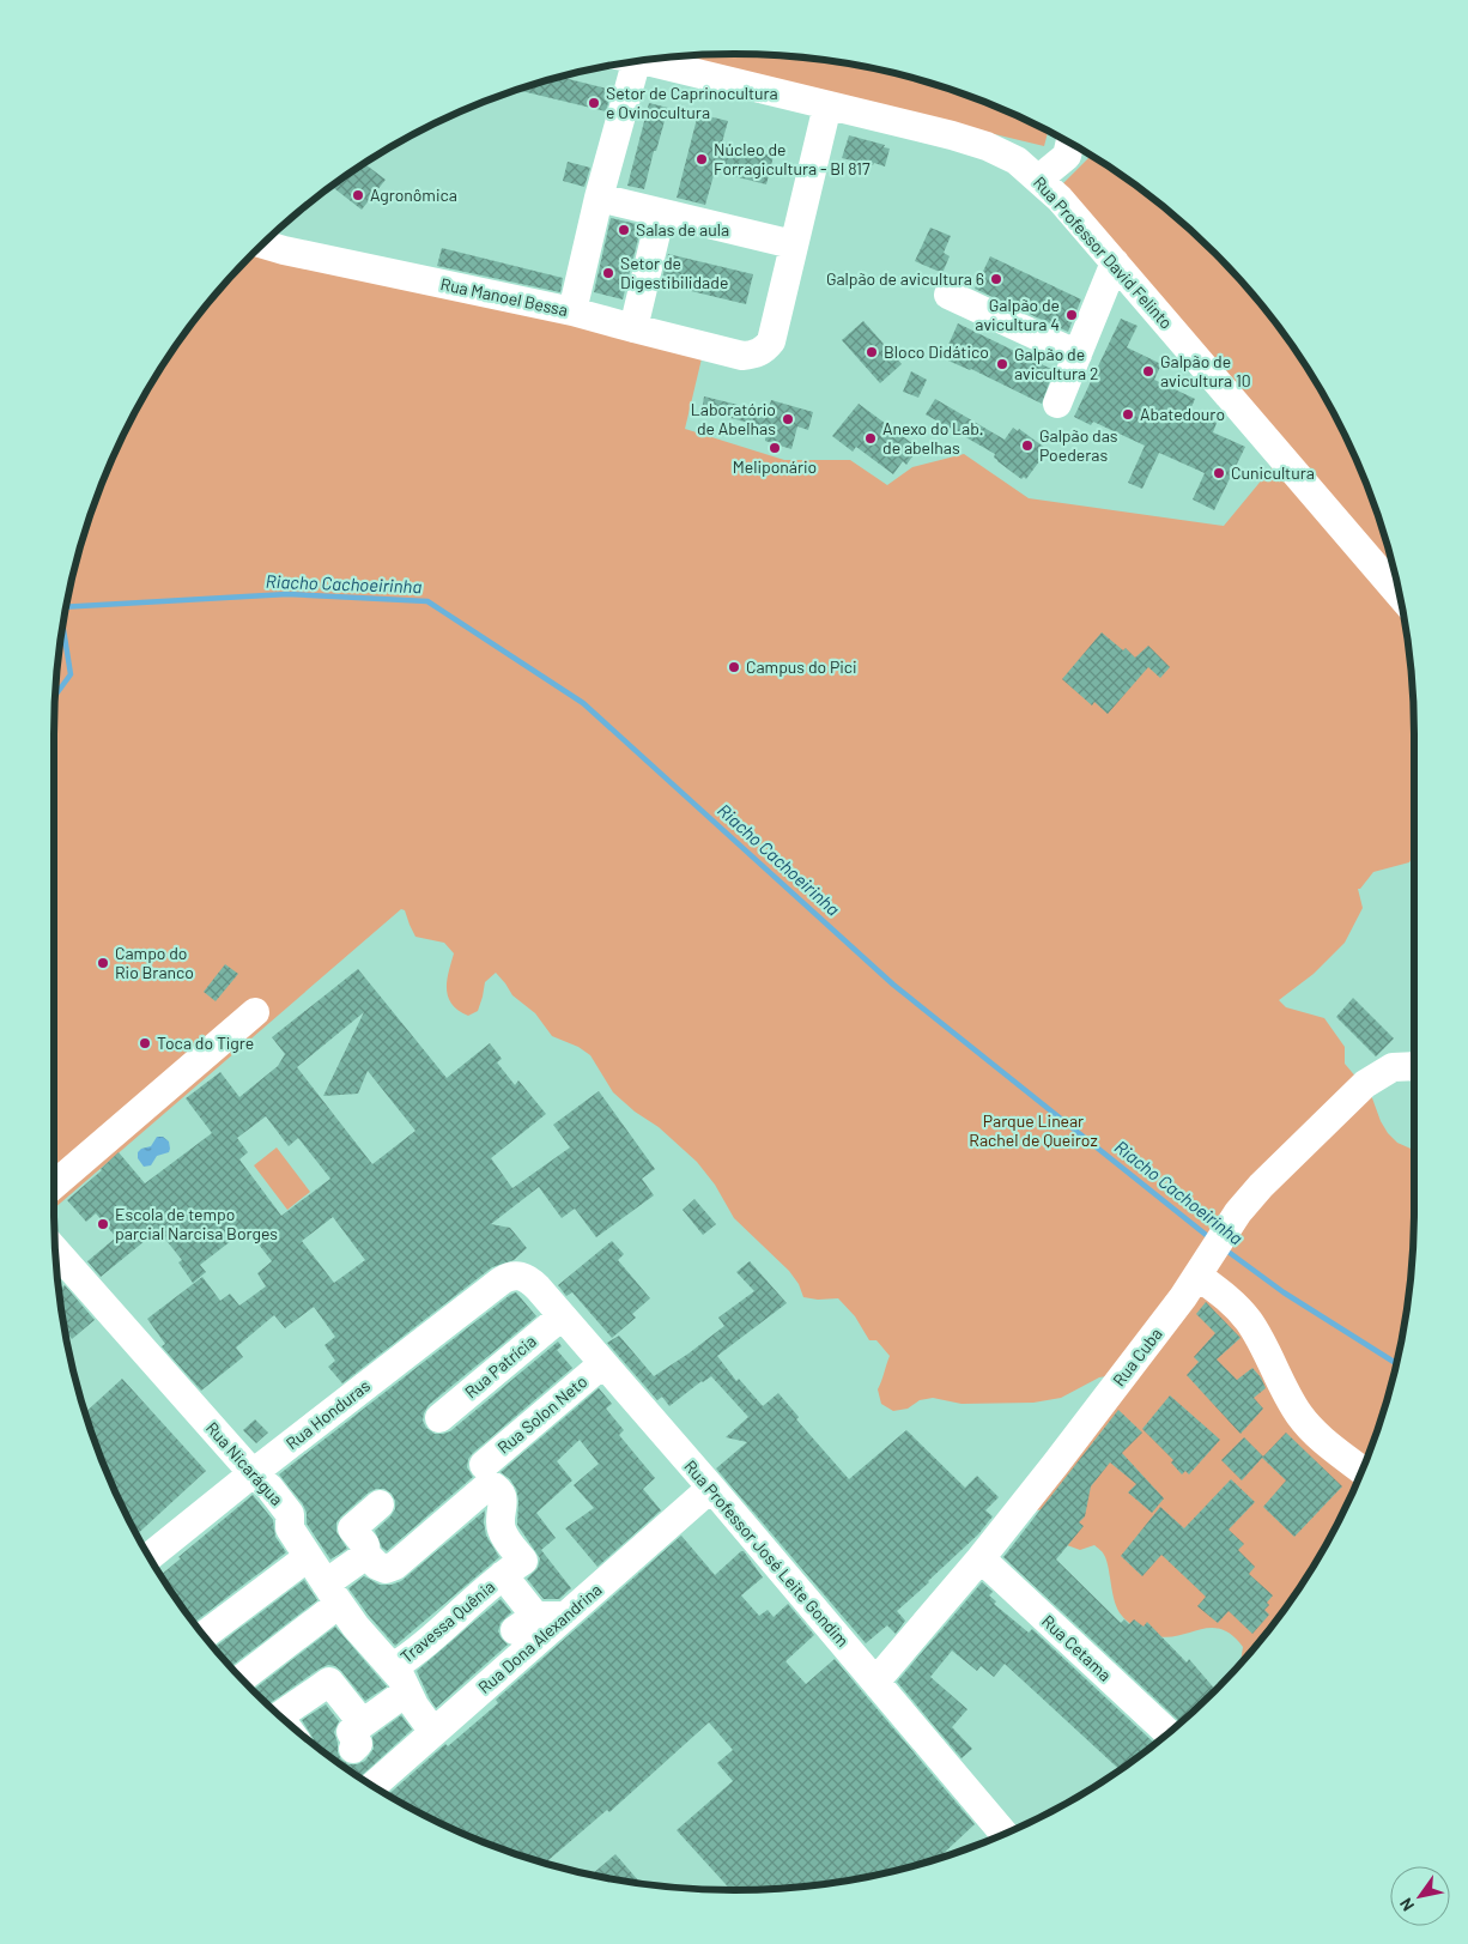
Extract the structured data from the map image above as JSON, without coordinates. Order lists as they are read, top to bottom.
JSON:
{
  "streets": {
    "street": [
      "Rua Professor David Felinto",
      "Rua Manoel Bessa",
      "Rua Cuba",
      "Rua Patrícia",
      "Rua Honduras",
      "Rua Solon Neto",
      "Rua Nicarágua",
      "Rua Professor José Leite Gondim",
      "Travessa Quênia",
      "Rua Dona Alexandrina",
      "Rua Cetama"
    ]
  },
  "crossings": [
    ["Rua Cuba", "Rua Professor José Leite Gondim"],
    ["Rua Cuba", "Rua Cetama"],
    ["Rua Patrícia", "Rua Professor José Leite Gondim"],
    ["Rua Honduras", "Rua Nicarágua"],
    ["Rua Honduras", "Rua Professor José Leite Gondim"],
    ["Rua Solon Neto", "Rua Professor José Leite Gondim"],
    ["Rua Nicarágua", "Travessa Quênia"],
    ["Rua Nicarágua", "Rua Dona Alexandrina"],
    ["Rua Professor José Leite Gondim", "Rua Dona Alexandrina"]
  ],
  "water": ["Riacho Cachoeirinha"],
  "parks": ["Parque Linear Rachel de Queiroz"],
  "places": [
    "Setor de Caprinocultura e Ovinocultura",
    "Núcleo de Forragicultura - Bl 817",
    "Agronômica",
    "Salas de aula",
    "Setor de Digestibilidade",
    "Galpão de avicultura 6",
    "Galpão de avicultura 4",
    "Bloco Didático",
    "Galpão de avicultura 2",
    "Galpão de avicultura 10",
    "Abatedouro",
    "Laboratório de Abelhas",
    "Anexo do Lab. de abelhas",
    "Galpão das Poederas",
    "Meliponário",
    "Cunicultura",
    "Campus do Pici",
    "Campo do Rio Branco",
    "Toca do Tigre",
    "Escola de tempo parcial Narcisa Borges"
  ],
  "north": "bottom left"
}
